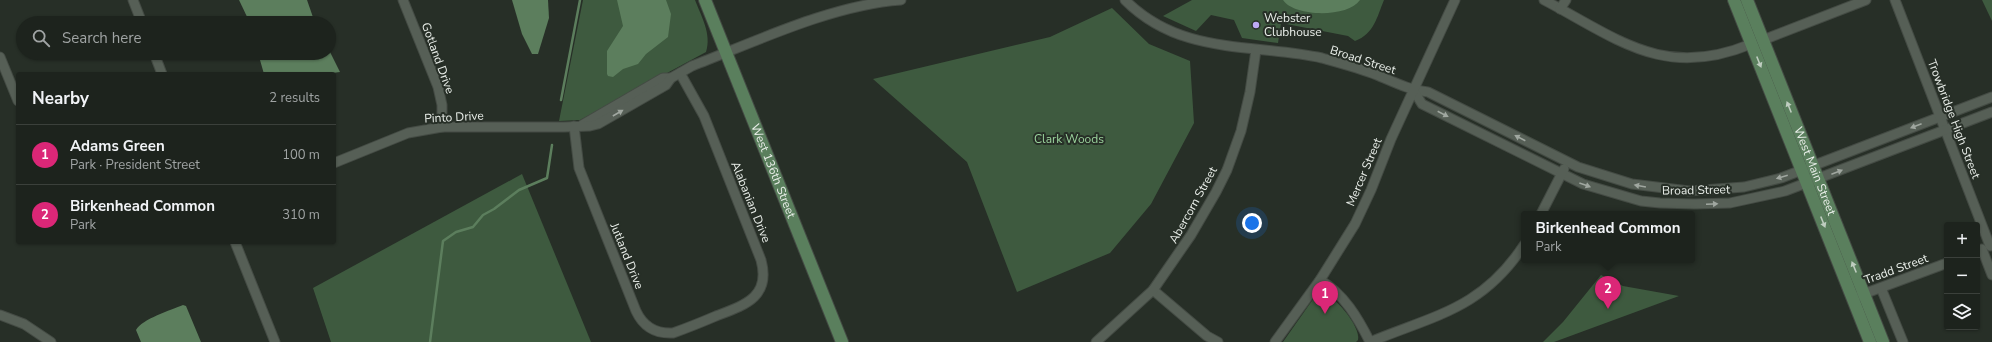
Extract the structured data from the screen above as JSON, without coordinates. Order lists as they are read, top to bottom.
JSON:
{
  "streets": {
    "street": [
      "Gotland Drive",
      "Broad Street",
      "Pinto Drive",
      "Trowbridge High Street",
      "West 136th Street",
      "West Main Street",
      "Mercer Street",
      "Alabanian Drive",
      "Abercorn Street",
      "Jutland Drive",
      "Tradd Street"
    ]
  },
  "crossings": [
    ["Gotland Drive", "Pinto Drive"],
    ["Broad Street", "Trowbridge High Street"],
    ["Broad Street", "West Main Street"],
    ["Broad Street", "Mercer Street"],
    ["Broad Street", "Abercorn Street"],
    ["Pinto Drive", "West 136th Street"],
    ["Pinto Drive", "Alabanian Drive"],
    ["Pinto Drive", "Jutland Drive"],
    ["West Main Street", "Tradd Street"],
    ["Alabanian Drive", "Jutland Drive"]
  ],
  "parks": ["Clark Woods"],
  "places": ["Webster Clubhouse"],
  "page": {
    "search": "Search here",
    "heading": ["Nearby", "2 results"],
    "list": [
      {
        "mark": "1",
        "name": "Adams Green",
        "note": "Park · President Street",
        "value": "100 m"
      },
      {
        "mark": "2",
        "name": "Birkenhead Common",
        "note": "Park",
        "value": "310 m"
      }
    ],
    "popup": ["Birkenhead Common", "Park"],
    "map_buttons": ["+", "−"],
    "pins": ["2", "1"]
  }
}
